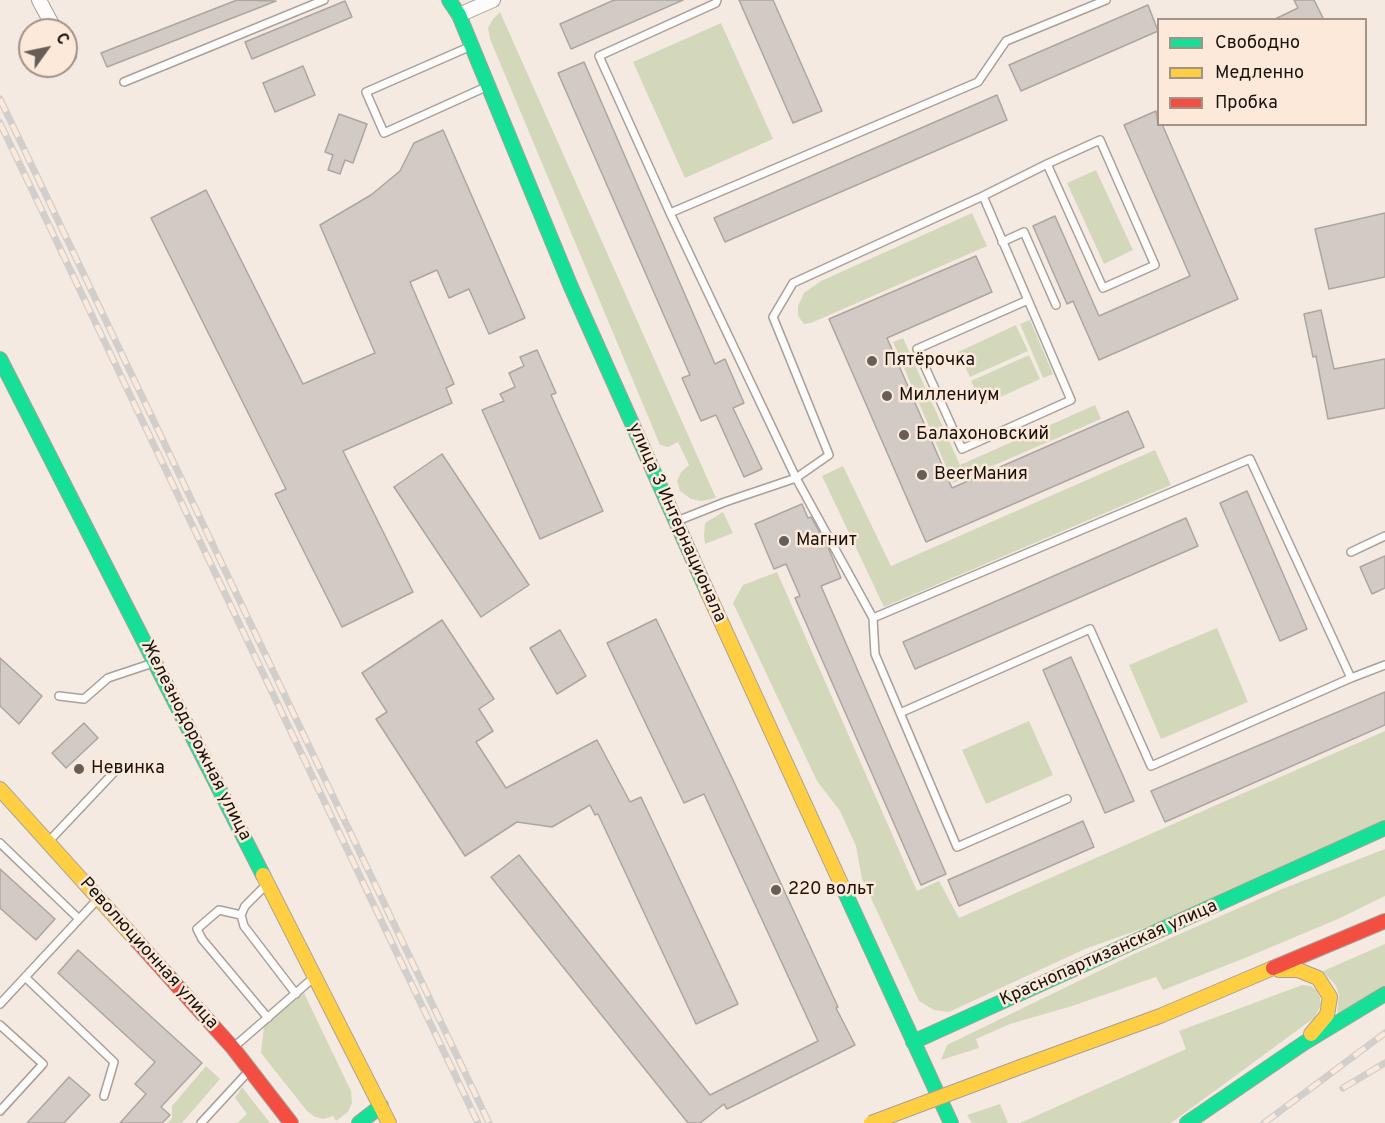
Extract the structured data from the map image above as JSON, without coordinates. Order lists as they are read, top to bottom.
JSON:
{
  "streets": {
    "main road": [
      "улица 3 Интернационала",
      "Железнодорожная улица",
      "Революционная улица",
      "Краснопартизанская улица"
    ]
  },
  "crossings": [
    ["улица 3 Интернационала", "Краснопартизанская улица"]
  ],
  "places": [
    "Пятёрочка",
    "Миллениум",
    "Балахоновский",
    "BeerМания",
    "Магнит",
    "Невинка",
    "220 вольт"
  ],
  "legend": ["Свободно", "Медленно", "Пробка"],
  "north": "top right"
}
